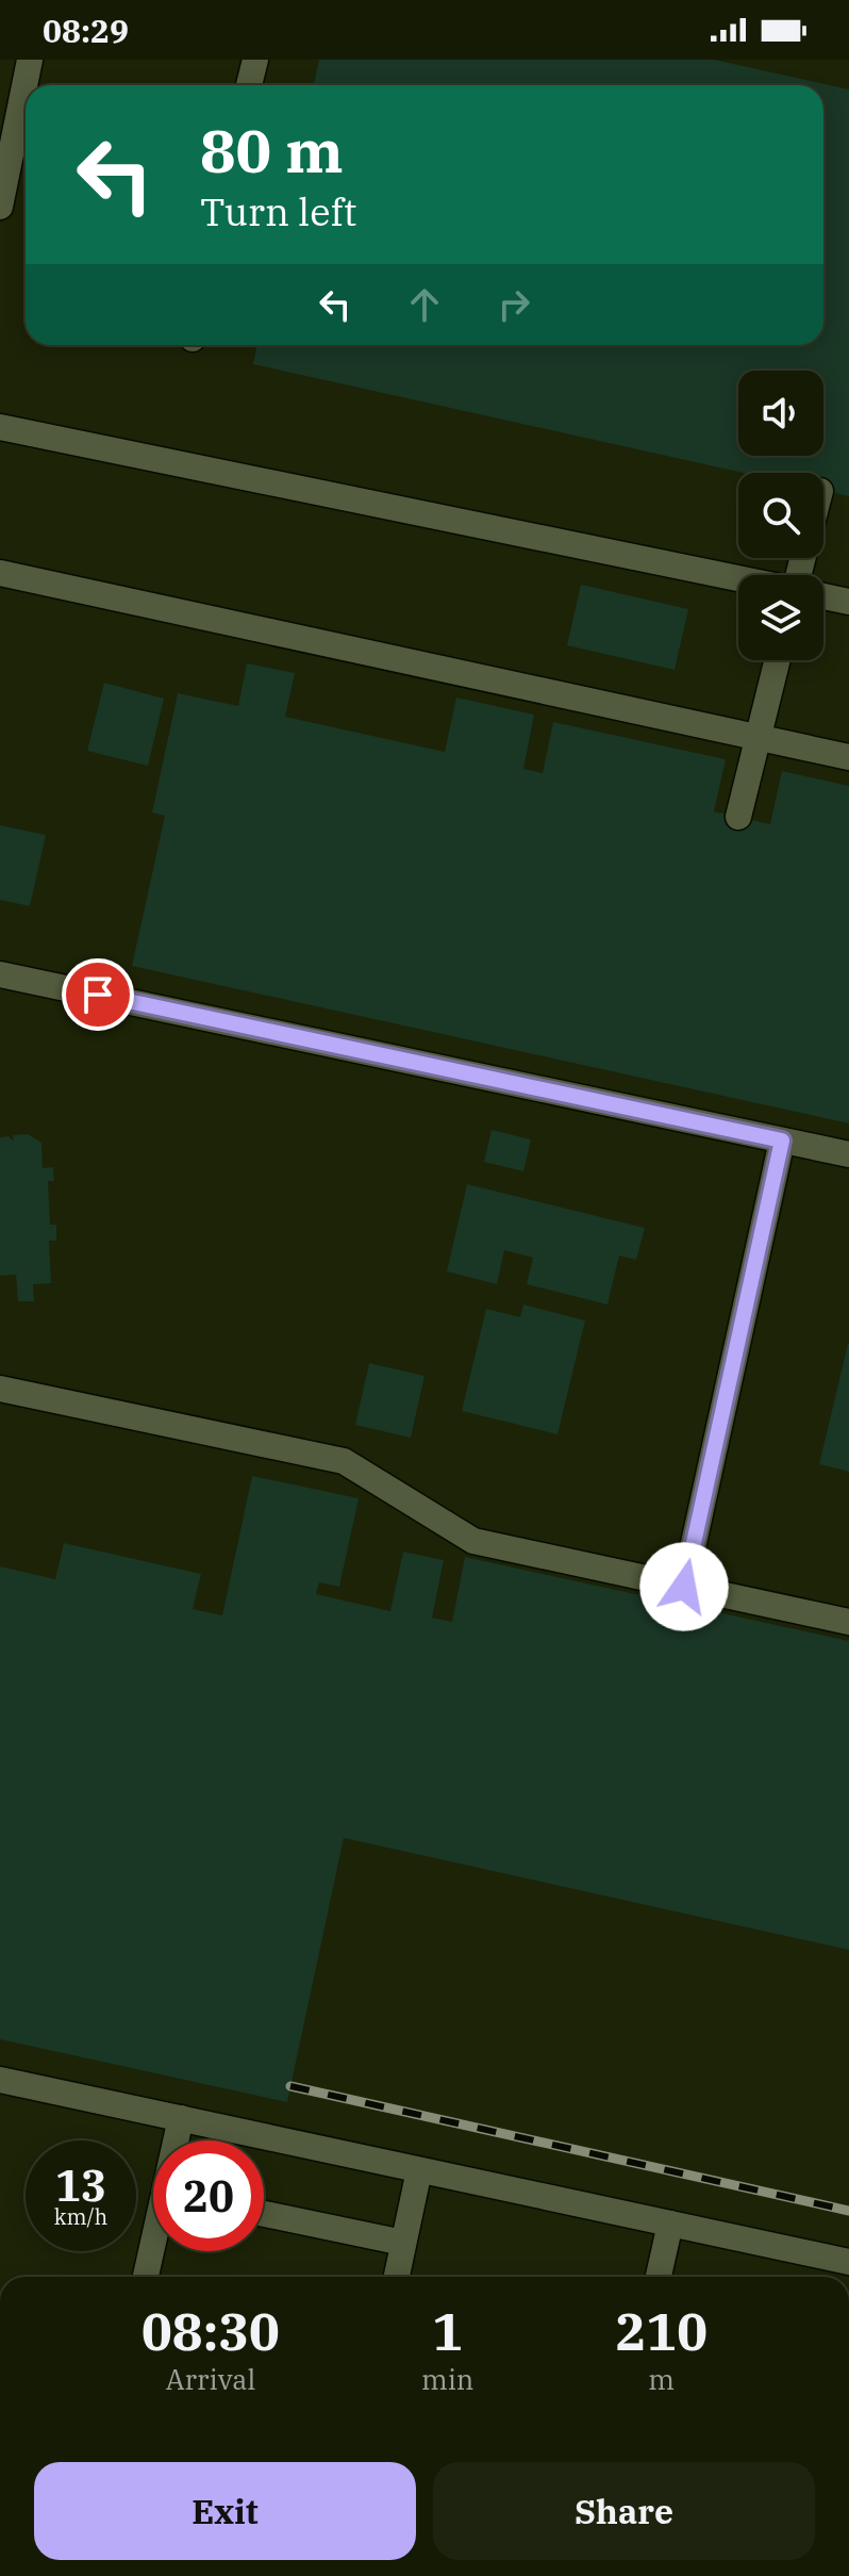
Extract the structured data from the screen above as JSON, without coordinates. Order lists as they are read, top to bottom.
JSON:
{
  "page": {
    "status": "08:29",
    "turn": ["80 m", "Turn left"],
    "speed": "13 km/h",
    "limit": "20",
    "eta": [
      "08:30",
      "Arrival",
      "1",
      "min",
      "210",
      "m"
    ],
    "buttons": ["Exit", "Share"]
  }
}
